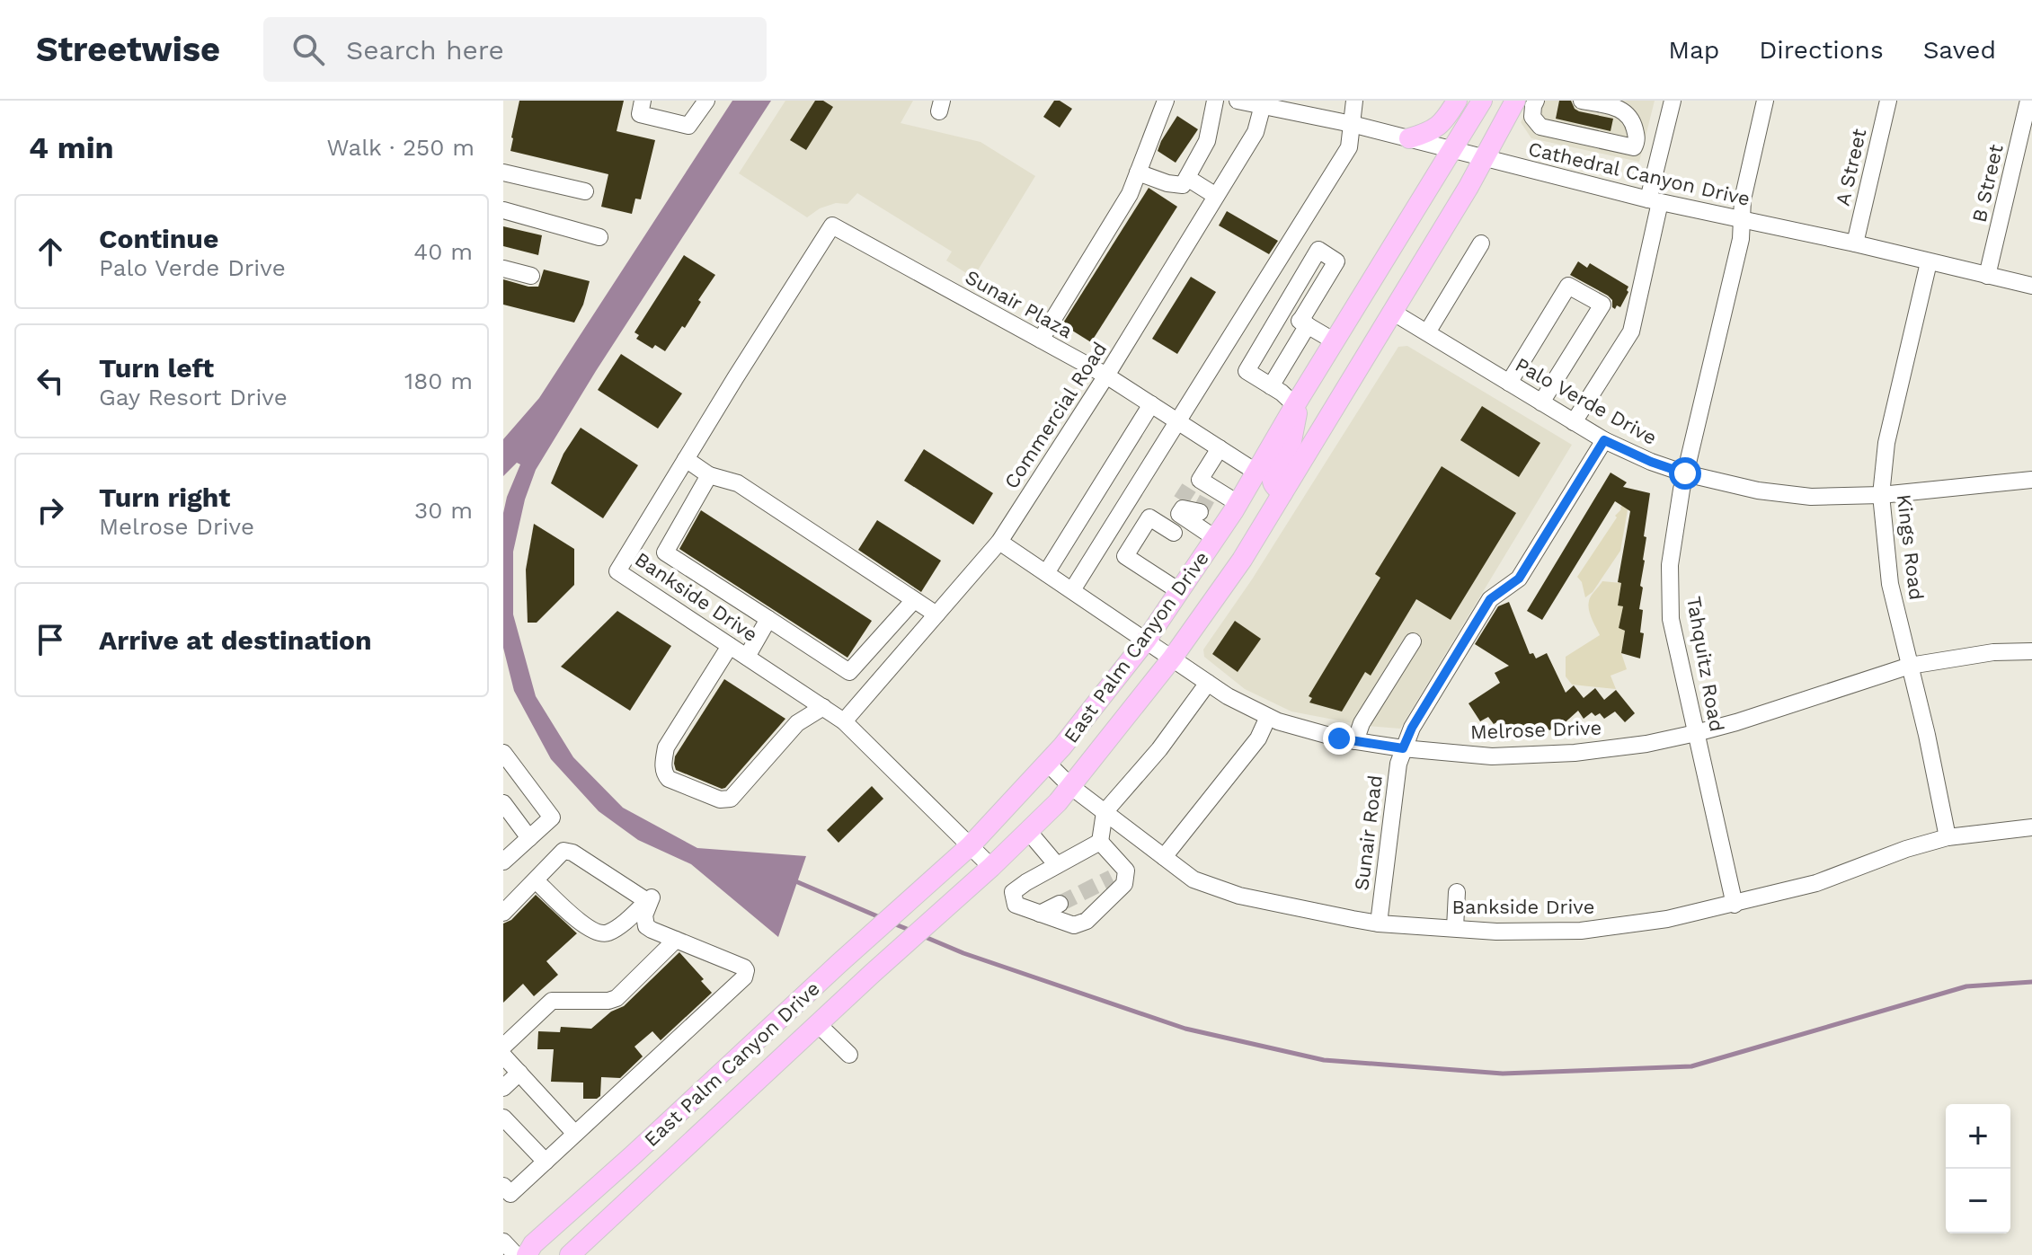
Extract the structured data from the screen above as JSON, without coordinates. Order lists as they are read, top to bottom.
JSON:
{
  "streets": {
    "main road": ["East Palm Canyon Drive"],
    "street": [
      "A Street",
      "Cathedral Canyon Drive",
      "B Street",
      "Sunair Plaza",
      "Palo Verde Drive",
      "Commercial Road",
      "Kings Road",
      "Bankside Drive",
      "Tahquitz Road",
      "Melrose Drive",
      "Sunair Road"
    ]
  },
  "crossings": [
    ["A Street", "Cathedral Canyon Drive"],
    ["Cathedral Canyon Drive", "B Street"],
    ["Cathedral Canyon Drive", "Commercial Road"],
    ["Cathedral Canyon Drive", "Kings Road"],
    ["Cathedral Canyon Drive", "East Palm Canyon Drive"],
    ["Cathedral Canyon Drive", "Tahquitz Road"],
    ["Sunair Plaza", "Commercial Road"],
    ["Sunair Plaza", "Bankside Drive"],
    ["Sunair Plaza", "East Palm Canyon Drive"],
    ["Palo Verde Drive", "Kings Road"],
    ["Palo Verde Drive", "East Palm Canyon Drive"],
    ["Palo Verde Drive", "Tahquitz Road"],
    ["Palo Verde Drive", "Sunair Road"],
    ["Commercial Road", "Bankside Drive"],
    ["Commercial Road", "Melrose Drive"],
    ["Kings Road", "Bankside Drive"],
    ["Kings Road", "Melrose Drive"],
    ["Bankside Drive", "East Palm Canyon Drive"],
    ["Bankside Drive", "Tahquitz Road"],
    ["Bankside Drive", "Sunair Road"],
    ["East Palm Canyon Drive", "Melrose Drive"],
    ["Tahquitz Road", "Melrose Drive"],
    ["Melrose Drive", "Sunair Road"]
  ],
  "page": {
    "header": "Streetwise",
    "search": "Search here",
    "nav": ["Map", "Directions", "Saved"],
    "heading": ["4 min", "Walk · 250 m"],
    "list": [
      ["Continue", "Palo Verde Drive", "40 m"],
      ["Turn left", "Gay Resort Drive", "180 m"],
      ["Turn right", "Melrose Drive", "30 m"],
      "Arrive at destination"
    ],
    "map_buttons": ["+", "−"]
  }
}
